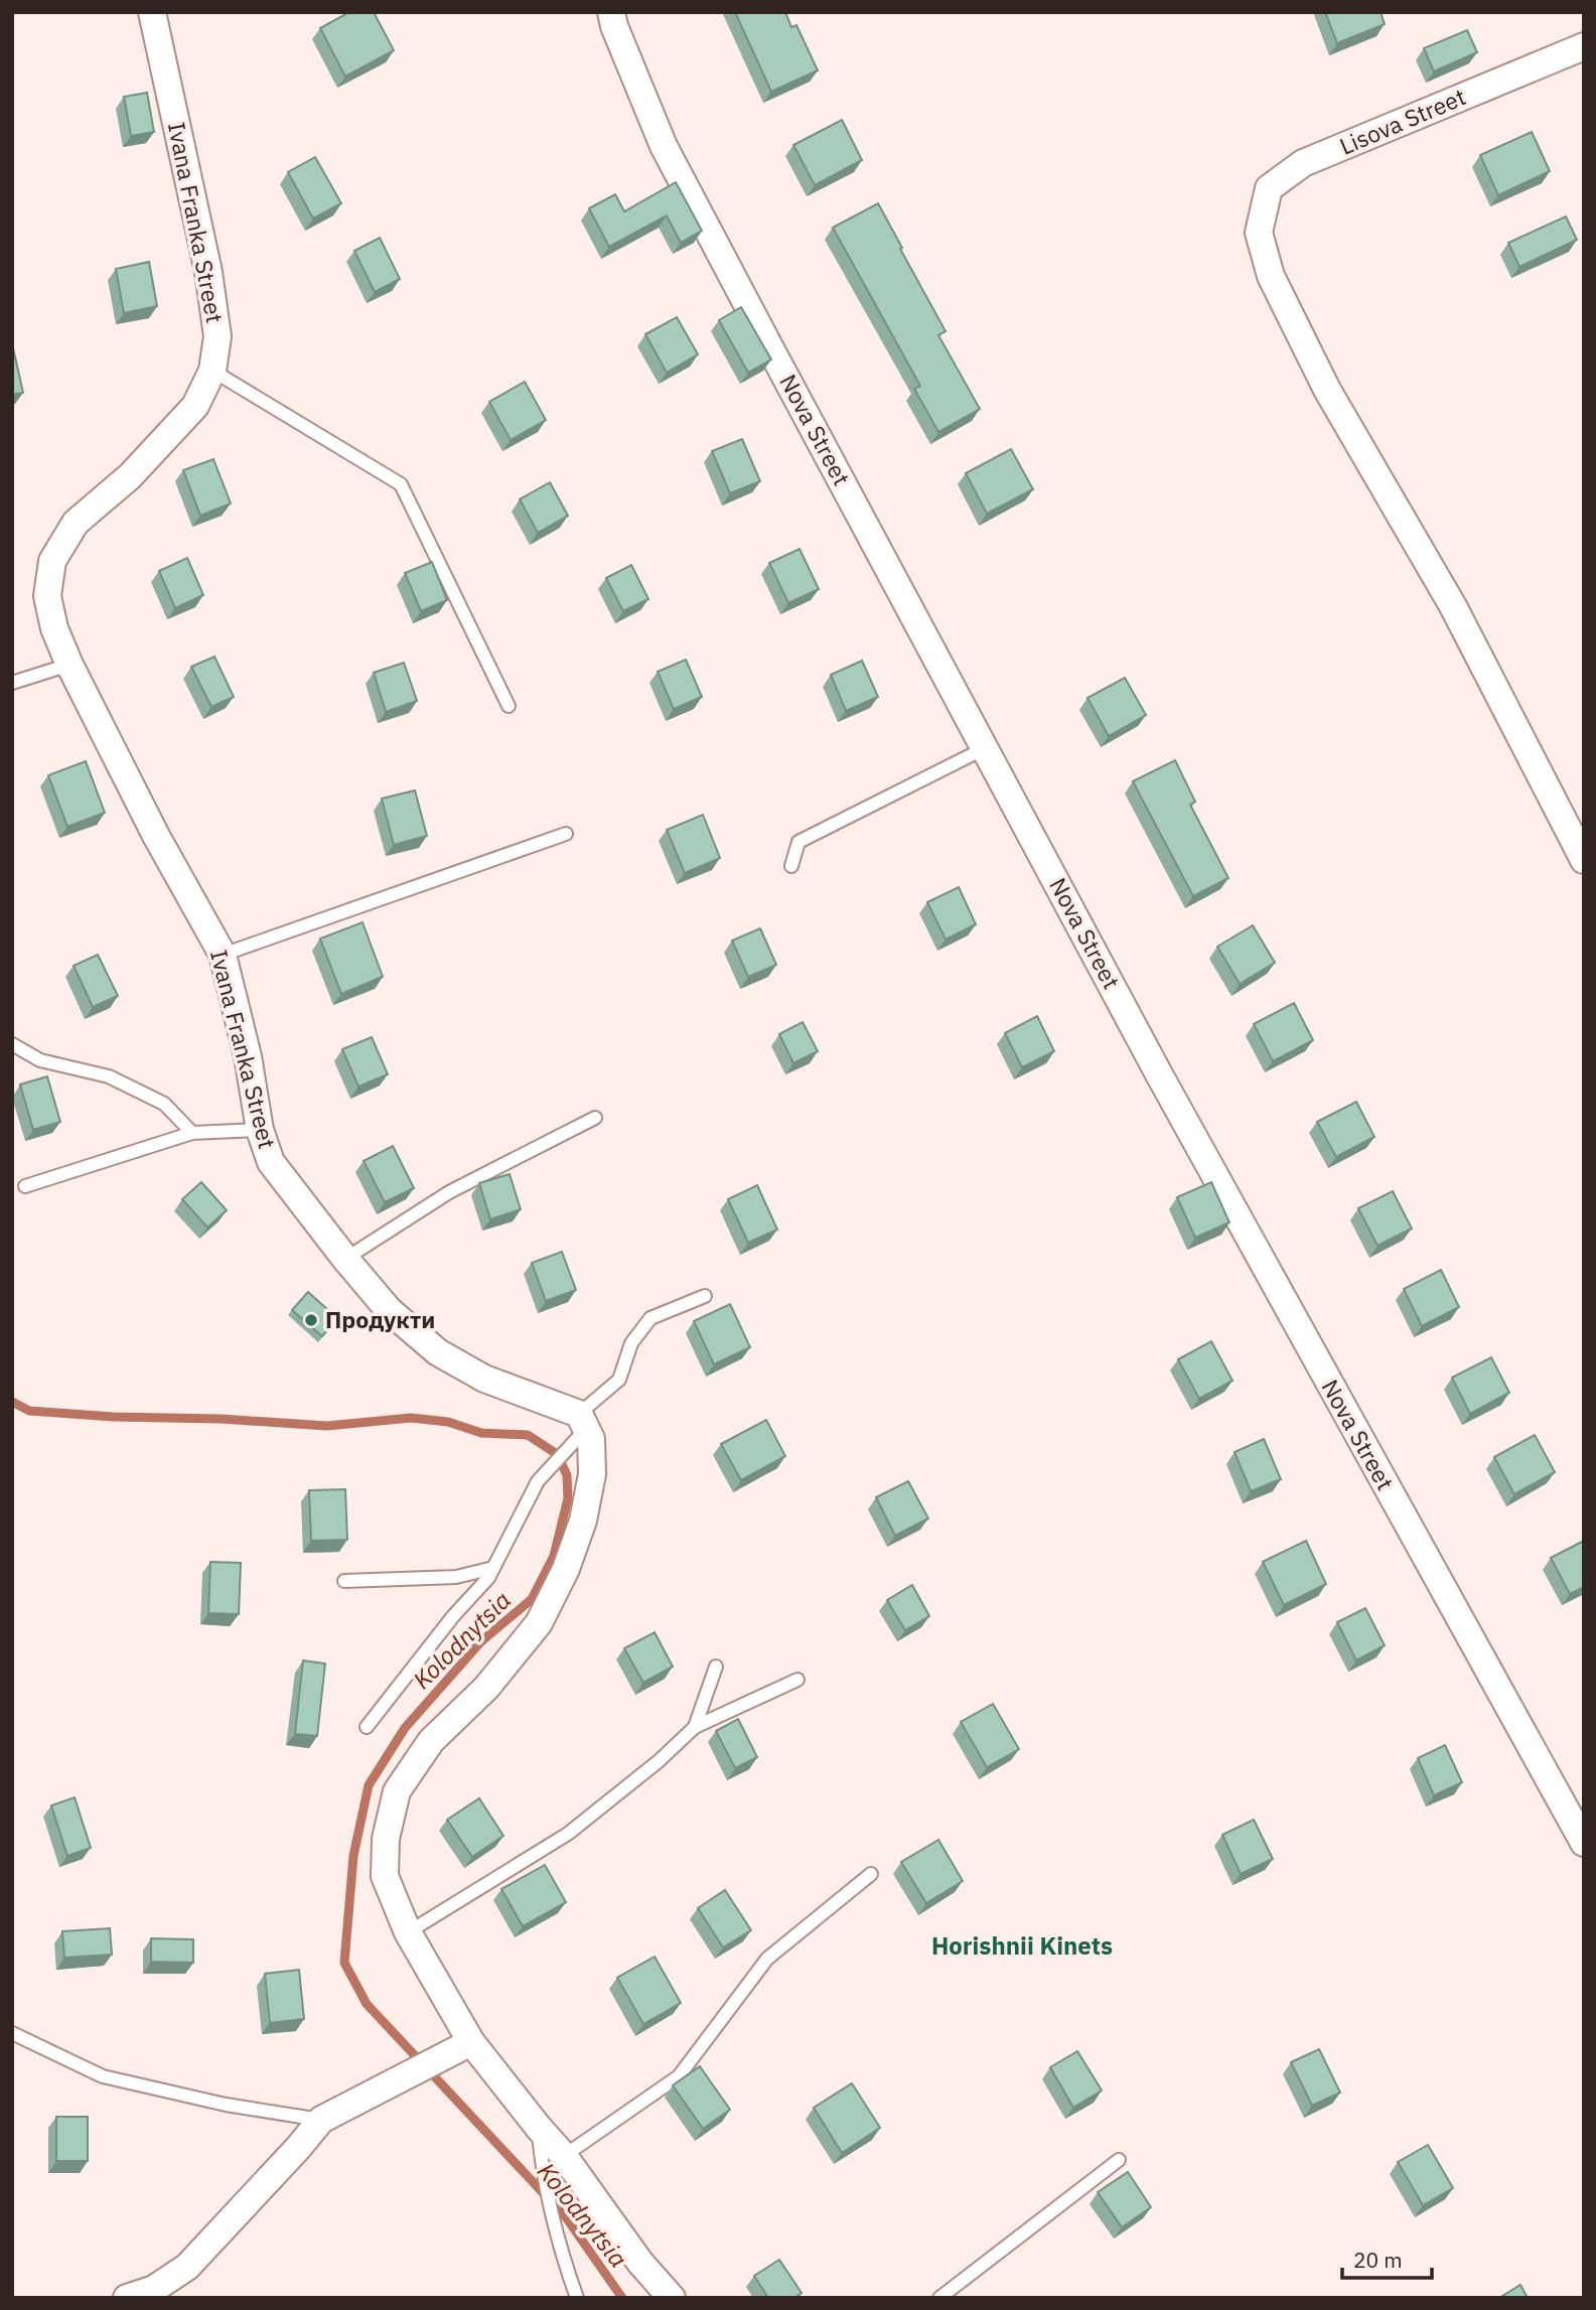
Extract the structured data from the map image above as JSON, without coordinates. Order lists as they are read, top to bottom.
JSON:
{
  "streets": {
    "street": ["Lisova Street", "Ivana Franka Street", "Nova Street"]
  },
  "districts": ["Horishnii Kinets"],
  "water": ["Kolodnytsia"],
  "places": ["Продукти"],
  "scale_bar": "20 m"
}
